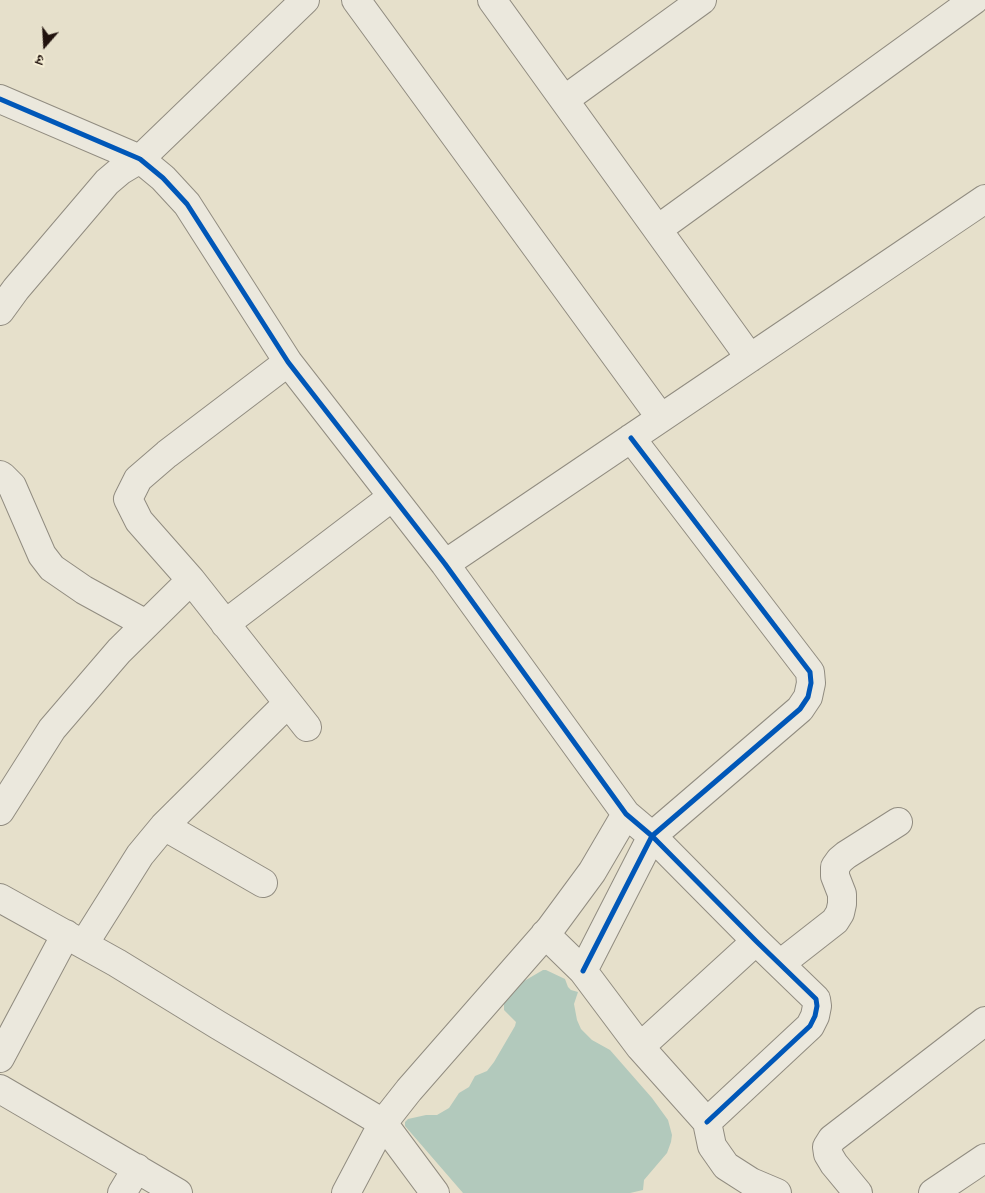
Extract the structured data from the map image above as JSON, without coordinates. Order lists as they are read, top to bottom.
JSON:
{
  "north": "bottom"
}
